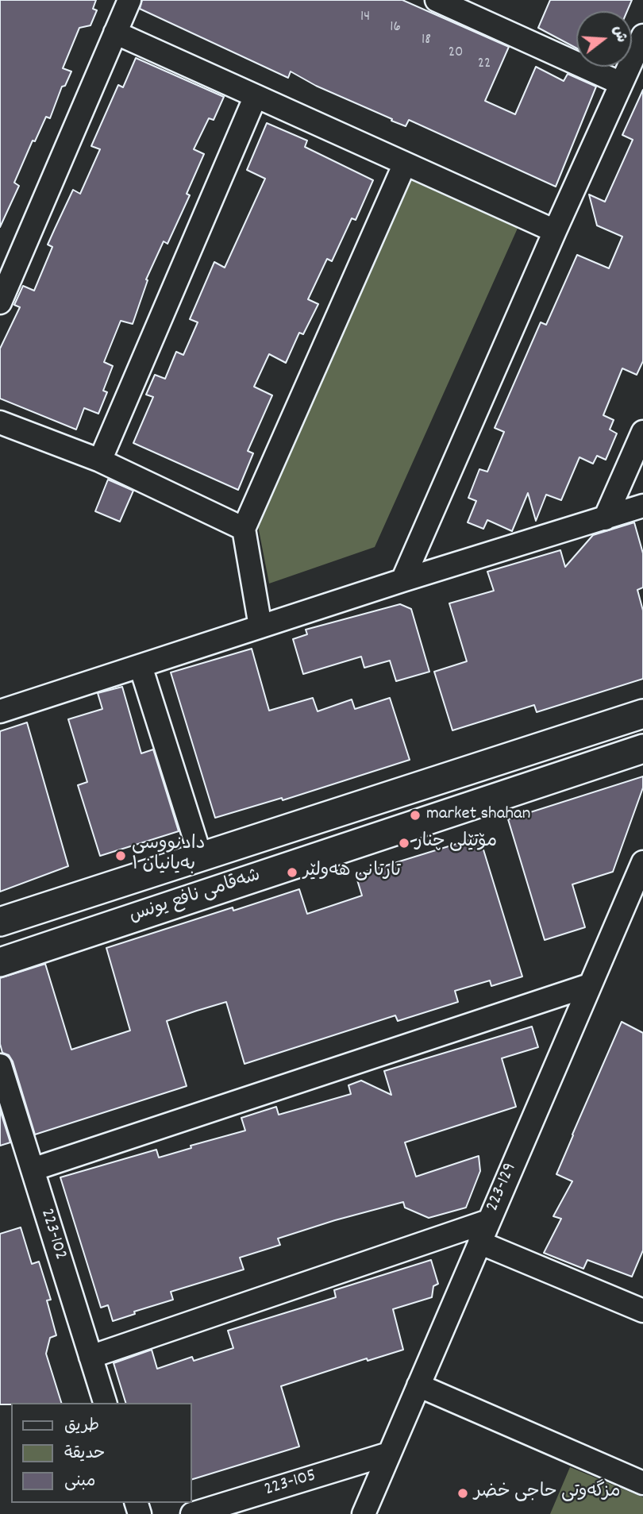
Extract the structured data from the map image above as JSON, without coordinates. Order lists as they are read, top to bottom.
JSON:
{
  "streets": {
    "main road": ["شەقامی نافع یونس"],
    "street": ["223-129", "223-102", "223-105"]
  },
  "crossings": [
    ["223-129", "223-105"]
  ],
  "places": [
    "market shahan",
    "مۆتێلی چنار",
    "دادنووسی بەیانیان ١",
    "تارتانی هەولێر",
    "مزگه‌وتی حاجی خضر"
  ],
  "house_numbers": [
    "14",
    "16",
    "18",
    "20",
    "22"
  ],
  "legend": ["طريق", "حديقة", "مبنى"],
  "north": "right"
}
